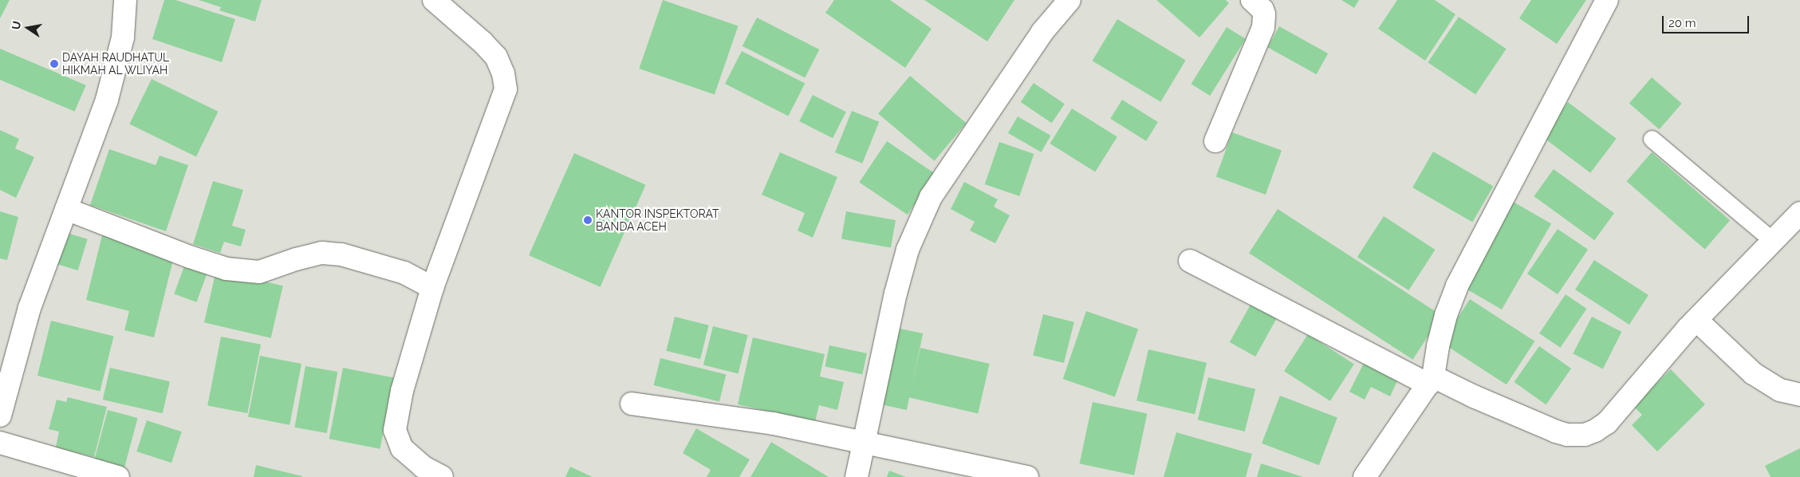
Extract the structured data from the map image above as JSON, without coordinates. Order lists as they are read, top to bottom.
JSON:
{
  "places": ["DAYAH RAUDHATUL HIKMAH AL WLIYAH", "KANTOR INSPEKTORAT BANDA ACEH"],
  "scale_bar": "20 m",
  "north": "left"
}
